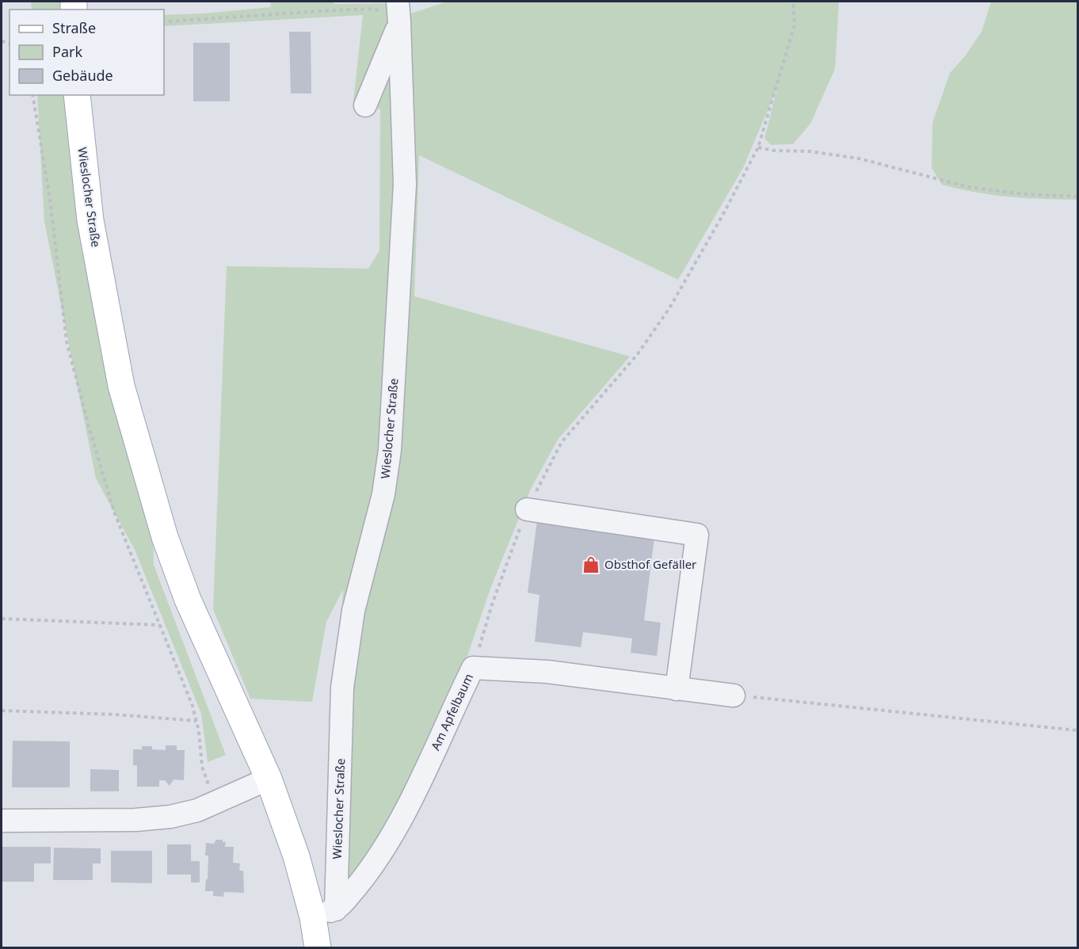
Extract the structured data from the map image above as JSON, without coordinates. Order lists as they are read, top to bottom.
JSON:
{
  "streets": {
    "main road": ["Wieslocher Straße"],
    "street": ["Am Apfelbaum"]
  },
  "crossings": [
    ["Wieslocher Straße", "Am Apfelbaum"]
  ],
  "places": {
    "shop": ["Obsthof Gefäller"]
  },
  "legend": ["Straße", "Park", "Gebäude"]
}
